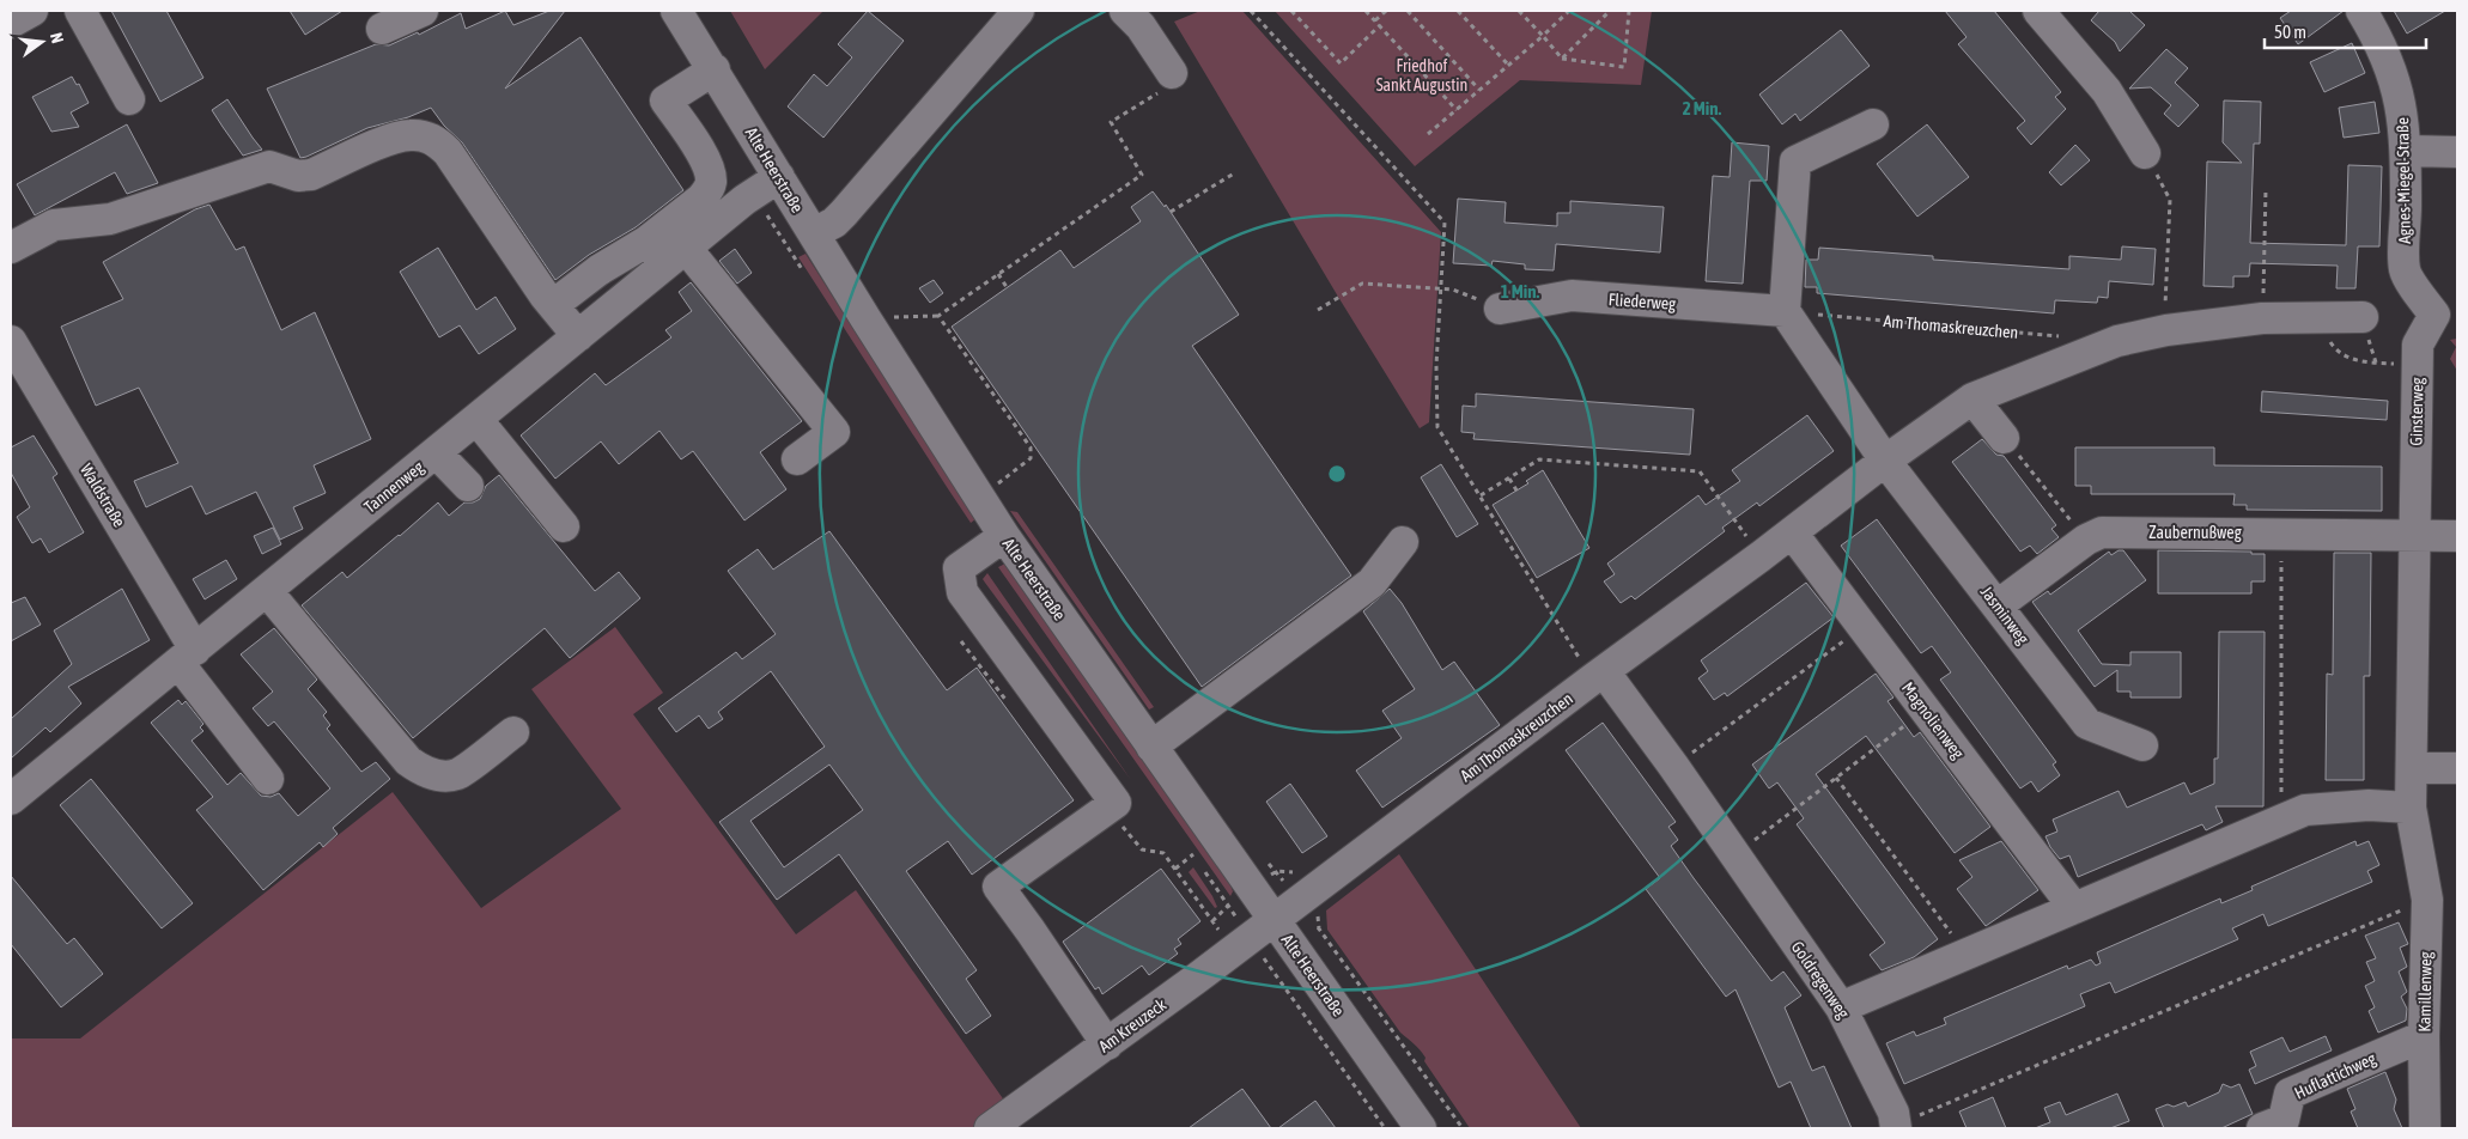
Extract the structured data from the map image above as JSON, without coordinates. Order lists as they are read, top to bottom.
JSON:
{
  "streets": {
    "street": [
      "Alte Heerstraße",
      "Agnes-Miegel-Straße",
      "Fliederweg",
      "Am Thomaskreuzchen",
      "Ginsterweg",
      "Tannenweg",
      "Waldstraße",
      "Zaubernußweg",
      "Jasminweg",
      "Magnolienweg",
      "Goldregenweg",
      "Kamillenweg",
      "Am Kreuzeck",
      "Huflattichweg"
    ]
  },
  "crossings": [
    ["Alte Heerstraße", "Am Thomaskreuzchen"],
    ["Alte Heerstraße", "Tannenweg"],
    ["Alte Heerstraße", "Am Kreuzeck"],
    ["Agnes-Miegel-Straße", "Ginsterweg"],
    ["Fliederweg", "Am Thomaskreuzchen"],
    ["Am Thomaskreuzchen", "Jasminweg"],
    ["Am Thomaskreuzchen", "Magnolienweg"],
    ["Am Thomaskreuzchen", "Goldregenweg"],
    ["Am Thomaskreuzchen", "Am Kreuzeck"],
    ["Ginsterweg", "Zaubernußweg"],
    ["Ginsterweg", "Kamillenweg"],
    ["Tannenweg", "Waldstraße"],
    ["Zaubernußweg", "Jasminweg"],
    ["Kamillenweg", "Huflattichweg"]
  ],
  "parks": ["Friedhof Sankt Augustin"],
  "scale_bar": "50 m",
  "north": "right",
  "rings": ["2 Min.", "1 Min."]
}
